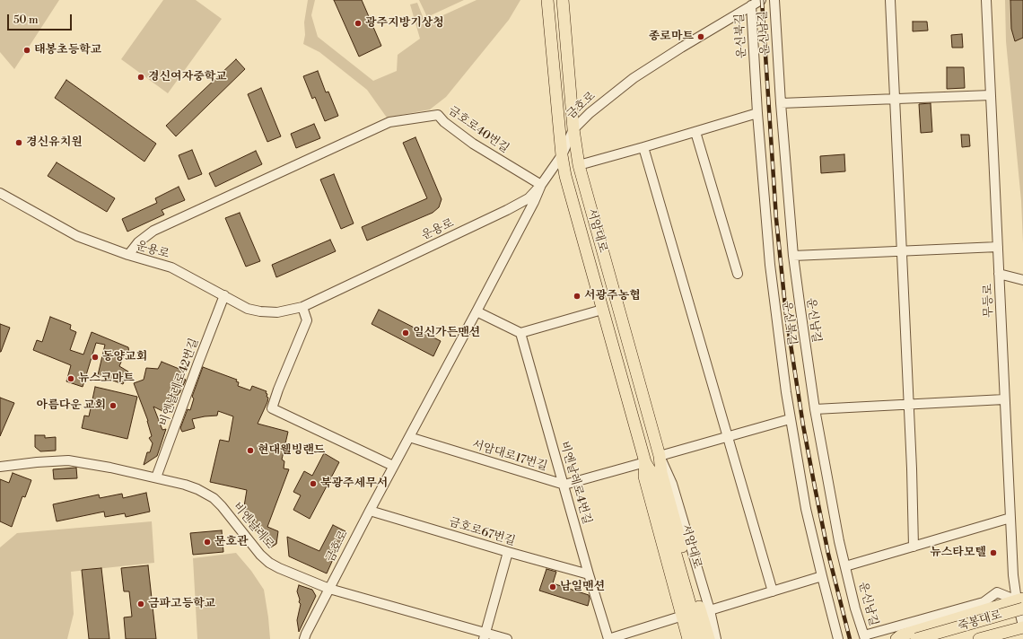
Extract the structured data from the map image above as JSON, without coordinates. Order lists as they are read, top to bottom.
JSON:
{
  "streets": {
    "main road": ["서암대로", "죽봉대로"],
    "street": [
      "운신남길",
      "운신북길",
      "금호로",
      "금호로40번길",
      "운용로",
      "무등로",
      "비엔날레로42번길",
      "서암대로17번길",
      "비엔날레로4번길",
      "비엔날레로",
      "금호로67번길"
    ]
  },
  "crossings": [
    ["운신북길", "금호로"],
    ["금호로", "금호로40번길"],
    ["금호로", "운용로"],
    ["금호로", "서암대로"],
    ["금호로", "서암대로17번길"],
    ["금호로", "비엔날레로"],
    ["금호로", "금호로67번길"],
    ["금호로40번길", "운용로"],
    ["운용로", "비엔날레로42번길"],
    ["무등로", "죽봉대로"],
    ["비엔날레로42번길", "비엔날레로"],
    ["서암대로17번길", "비엔날레로4번길"],
    ["비엔날레로4번길", "금호로67번길"]
  ],
  "places": [
    "광주지방기상청",
    "종로마트",
    "태봉초등학교",
    "경신여자중학교",
    "경신유치원",
    "서광주농협",
    "일신가든맨션",
    "동양교회",
    "뉴스코마트",
    "아름다운 교회",
    "현대웰빙랜드",
    "북광주세무서",
    "문호관",
    "뉴스타모텔",
    "남일맨션",
    "금파고등학교"
  ],
  "scale_bar": "50 m"
}
